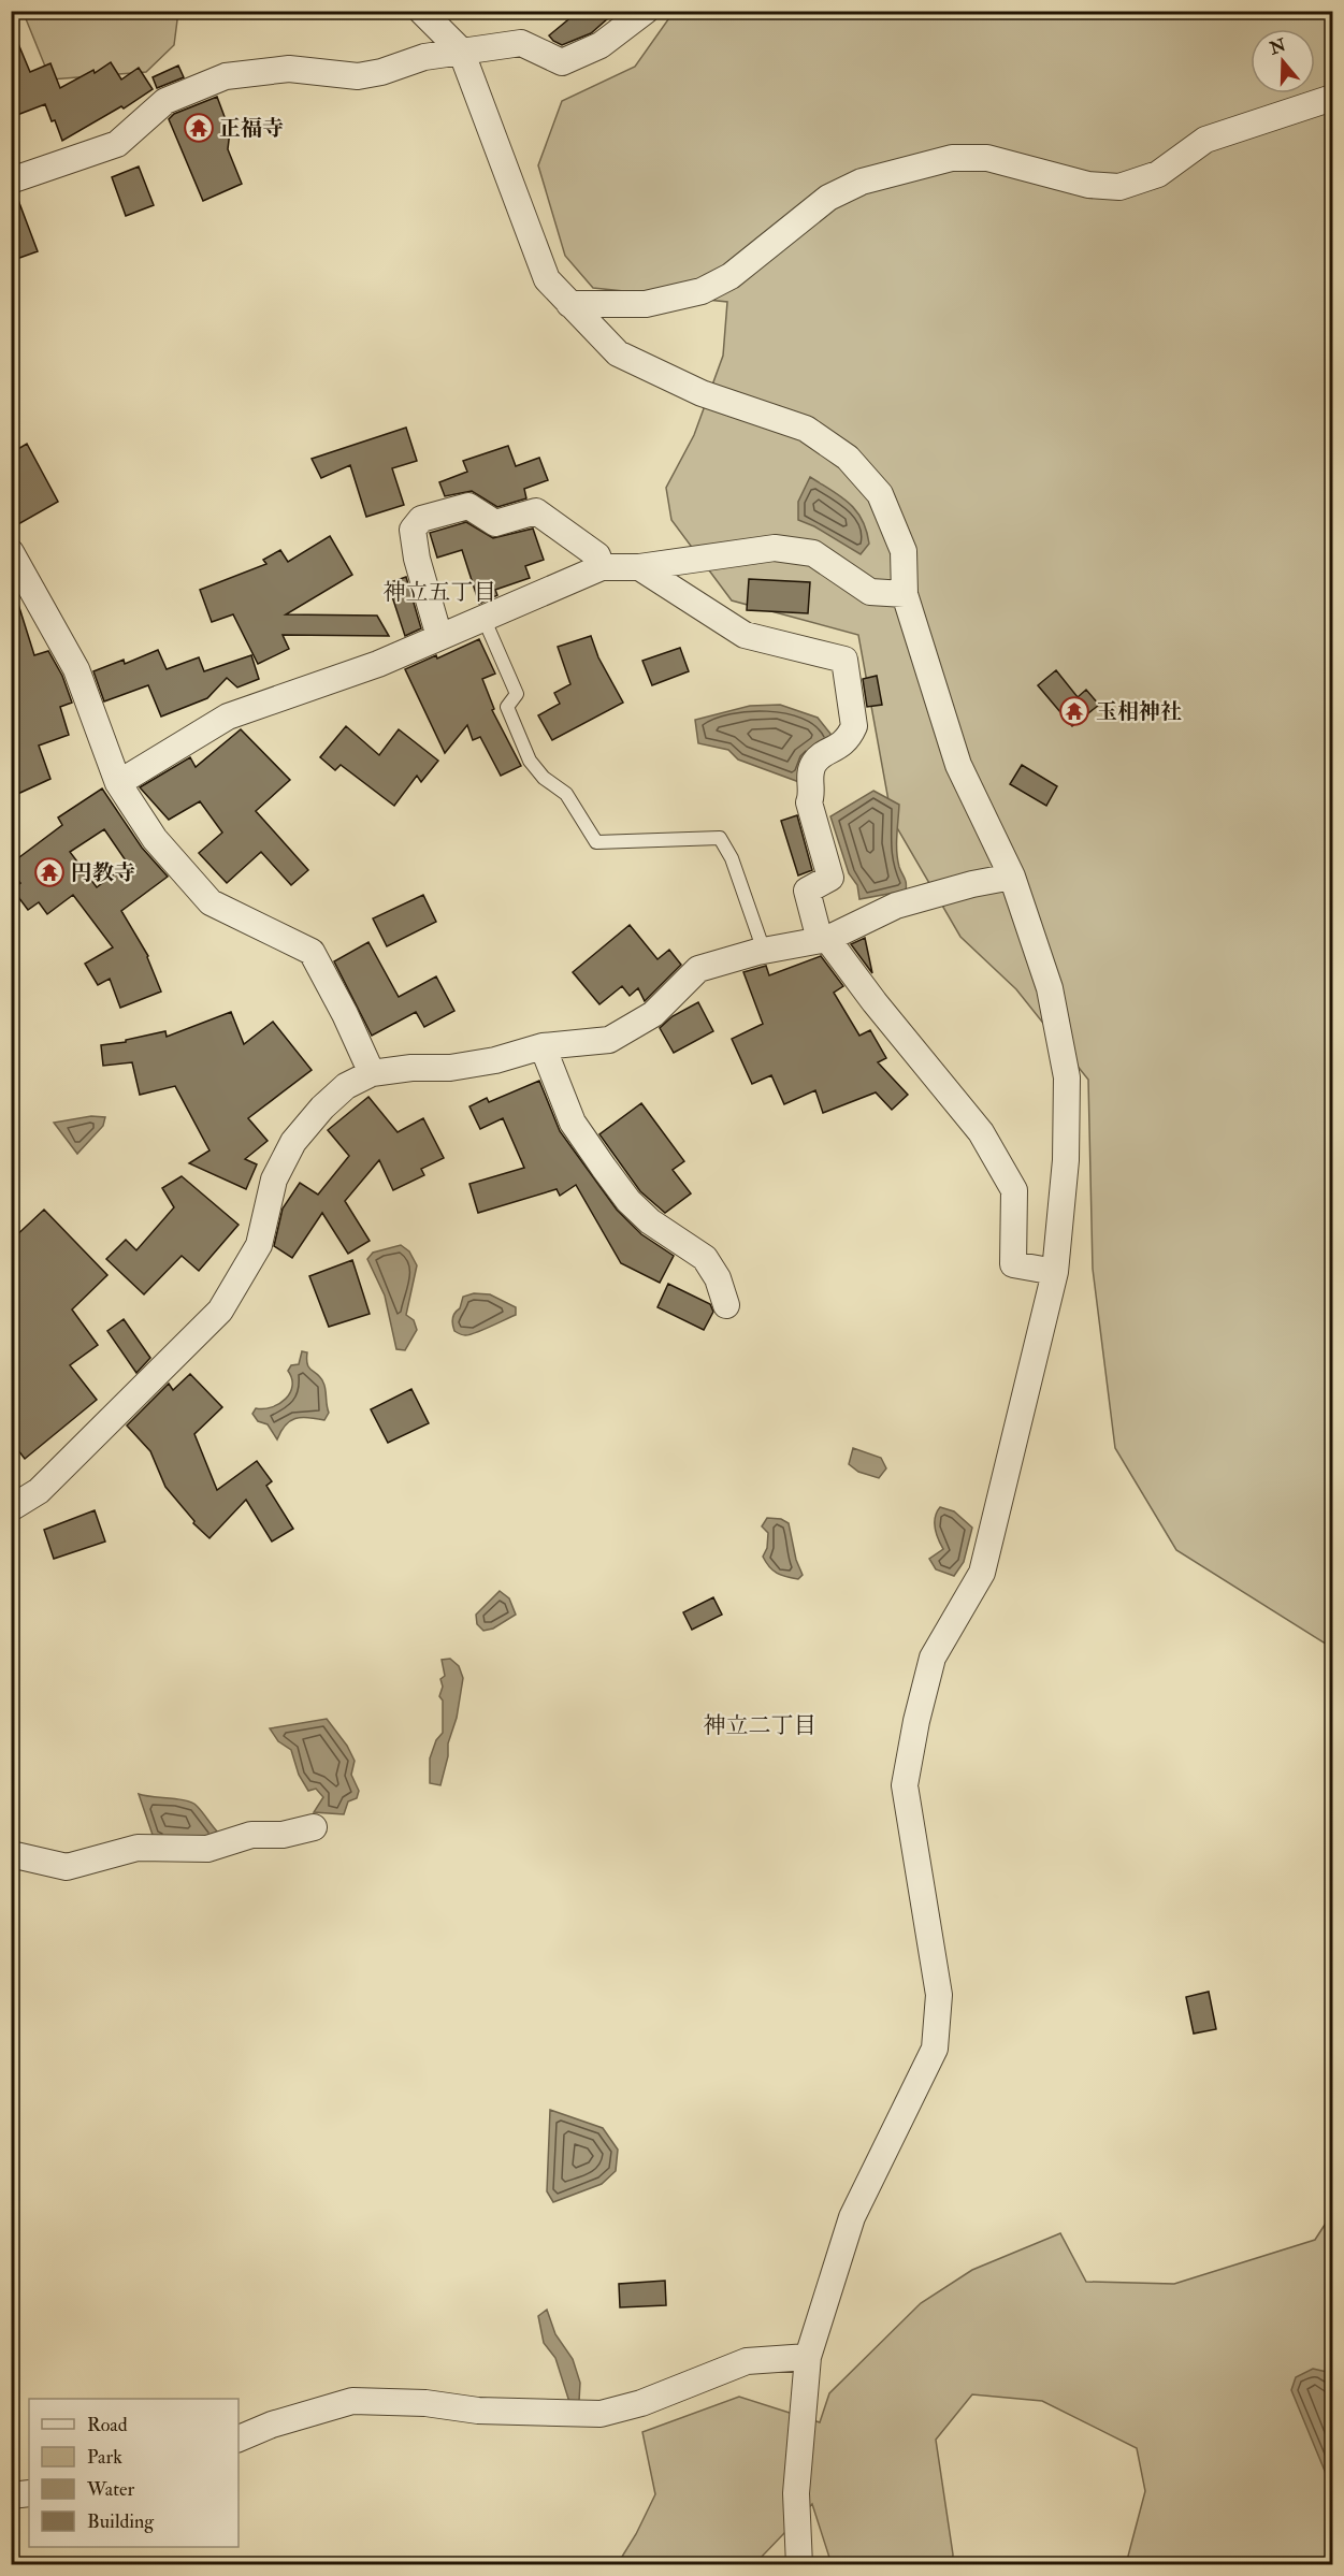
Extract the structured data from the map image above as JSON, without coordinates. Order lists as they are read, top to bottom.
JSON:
{
  "districts": ["神立五丁目", "神立二丁目"],
  "places": {
    "temple": ["正福寺", "玉相神社", "円教寺"]
  },
  "legend": [
    "Road",
    "Park",
    "Water",
    "Building"
  ],
  "north": "top"
}
